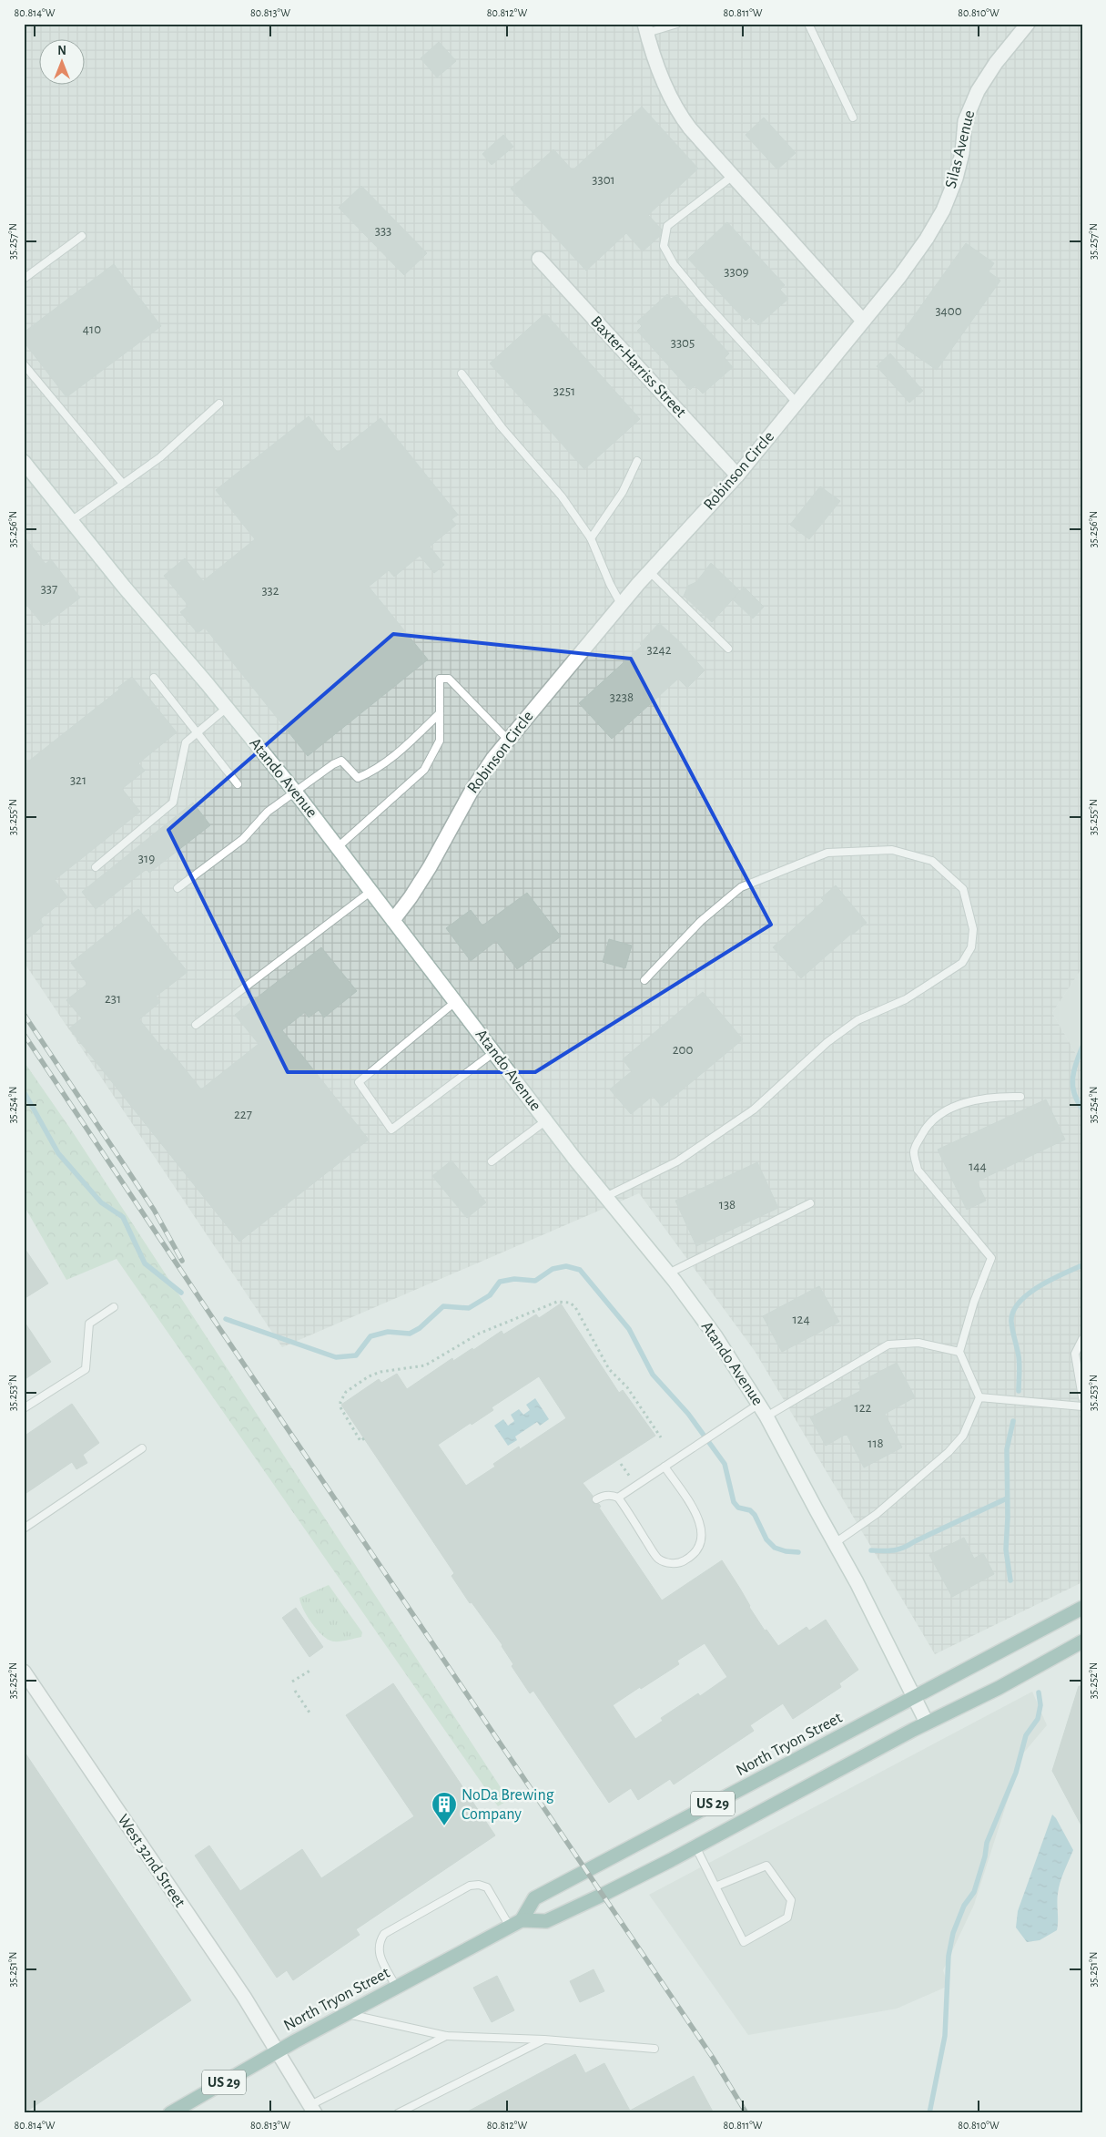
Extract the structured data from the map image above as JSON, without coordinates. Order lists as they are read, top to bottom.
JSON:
{
  "streets": {
    "main road": ["North Tryon Street", "US 29"],
    "street": [
      "Silas Avenue",
      "Baxter-Harriss Street",
      "Robinson Circle",
      "Atando Avenue",
      "West 32nd Street"
    ]
  },
  "crossings": [
    ["Silas Avenue", "Robinson Circle"],
    ["Baxter-Harriss Street", "Robinson Circle"],
    ["Robinson Circle", "Atando Avenue"],
    ["Atando Avenue", "North Tryon Street"],
    ["North Tryon Street", "West 32nd Street"]
  ],
  "places": {
    "building": ["NoDa Brewing Company"]
  },
  "house_numbers": [
    "3301",
    "333",
    "3309",
    "3400",
    "410",
    "3305",
    "3251",
    "337",
    "332",
    "3242",
    "3238",
    "321",
    "319",
    "231",
    "200",
    "227",
    "144",
    "138",
    "124",
    "122",
    "118"
  ],
  "north": "top",
  "coordinates": [
    "80.814°W",
    "80.813°W",
    "80.812°W",
    "80.811°W",
    "80.810°W",
    "35.257°N",
    "35.256°N",
    "35.255°N",
    "35.254°N",
    "35.253°N",
    "35.252°N",
    "35.251°N"
  ]
}
